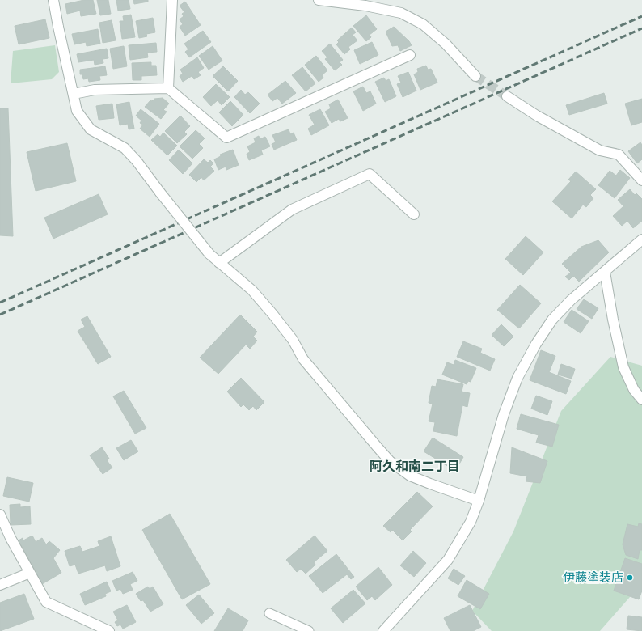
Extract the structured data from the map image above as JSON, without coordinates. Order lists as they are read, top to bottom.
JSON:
{
  "districts": ["阿久和南二丁目"],
  "places": ["伊藤塗装店"]
}
